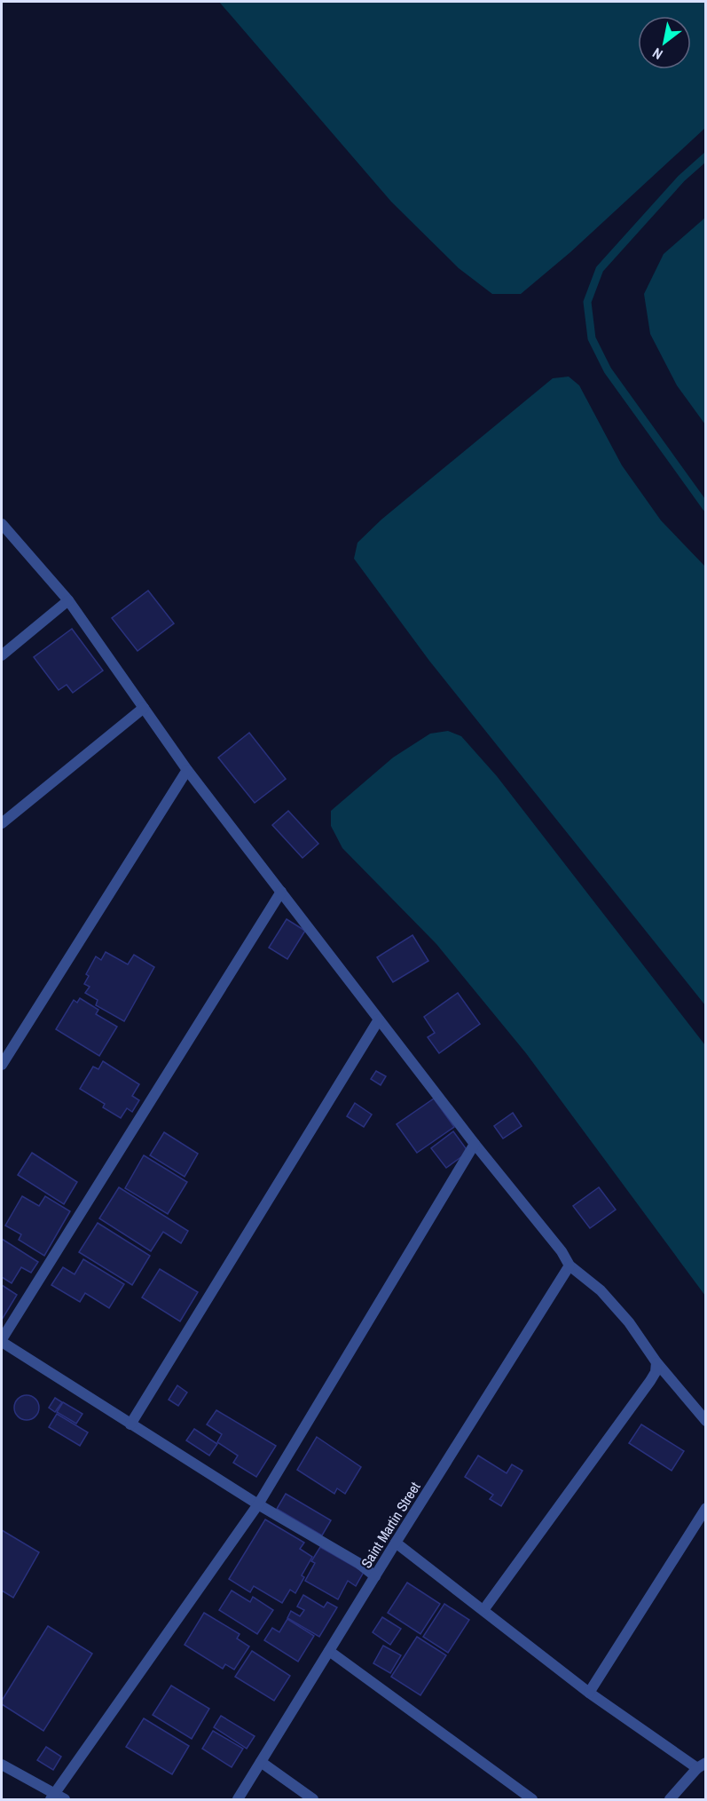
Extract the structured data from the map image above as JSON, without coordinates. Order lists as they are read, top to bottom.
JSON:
{
  "streets": {
    "street": ["Saint Martin Street"]
  },
  "north": "bottom left"
}
